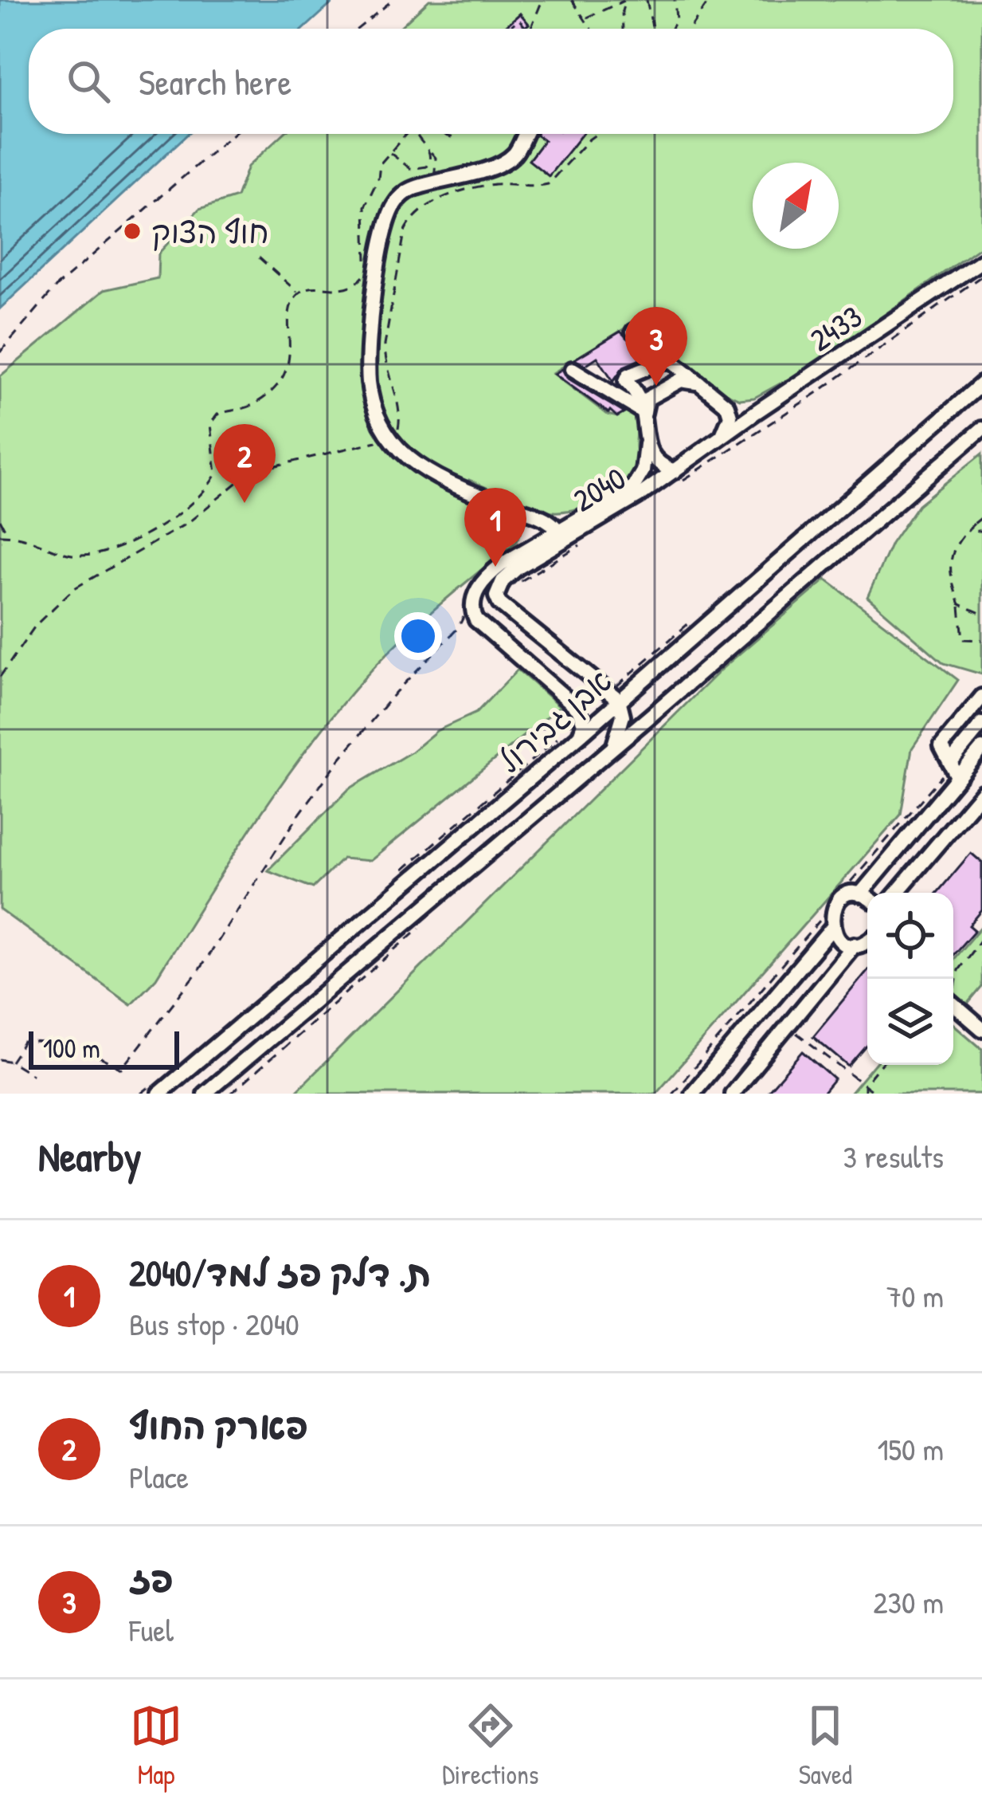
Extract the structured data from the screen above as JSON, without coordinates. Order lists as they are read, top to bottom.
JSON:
{
  "streets": {
    "street": ["2433", "2040", "אבן גבירול"]
  },
  "crossings": [
    ["2433", "2040"],
    ["2040", "אבן גבירול"]
  ],
  "places": ["חוף הצוק"],
  "scale_bar": "100 m",
  "north": "top right",
  "page": {
    "search": "Search here",
    "pins": ["3", "2", "1"],
    "scale": "100 m",
    "heading": ["Nearby", "3 results"],
    "list": [
      {
        "mark": "1",
        "name": "ת. דלק פז למד/2040",
        "note": "Bus stop · 2040",
        "value": "70 m"
      },
      {
        "mark": "2",
        "name": "פארק החוף",
        "note": "Place",
        "value": "150 m"
      },
      {
        "mark": "3",
        "name": "פז",
        "note": "Fuel",
        "value": "230 m"
      }
    ],
    "nav": ["Map", "Directions", "Saved"]
  }
}
